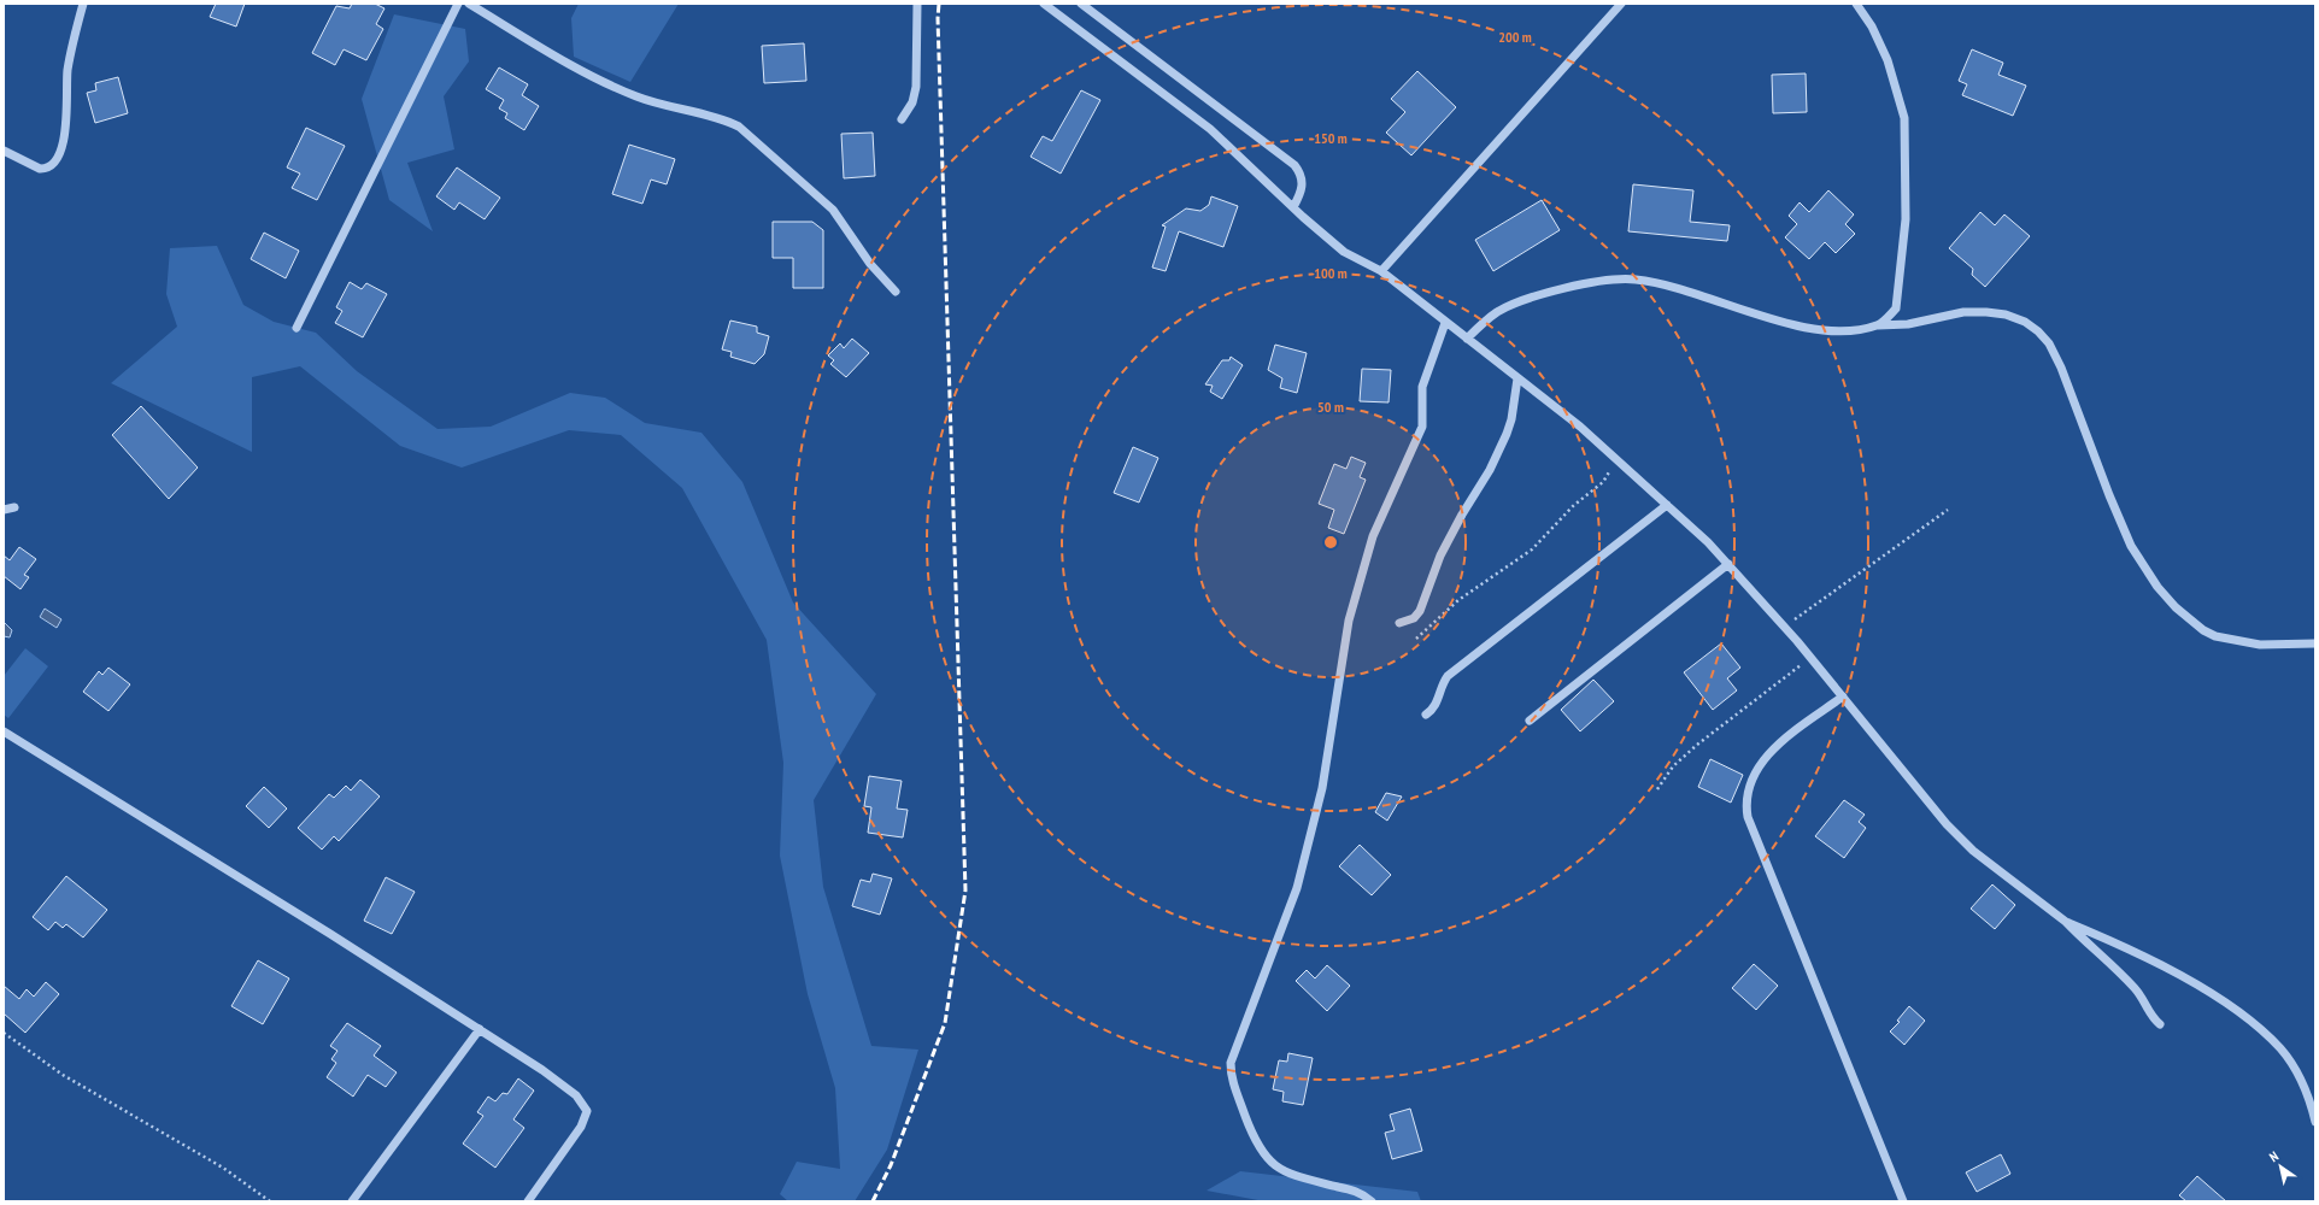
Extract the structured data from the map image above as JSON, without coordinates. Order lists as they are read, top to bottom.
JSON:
{
  "north": "top left",
  "rings": [
    "200 m",
    "150 m",
    "100 m",
    "50 m"
  ]
}
